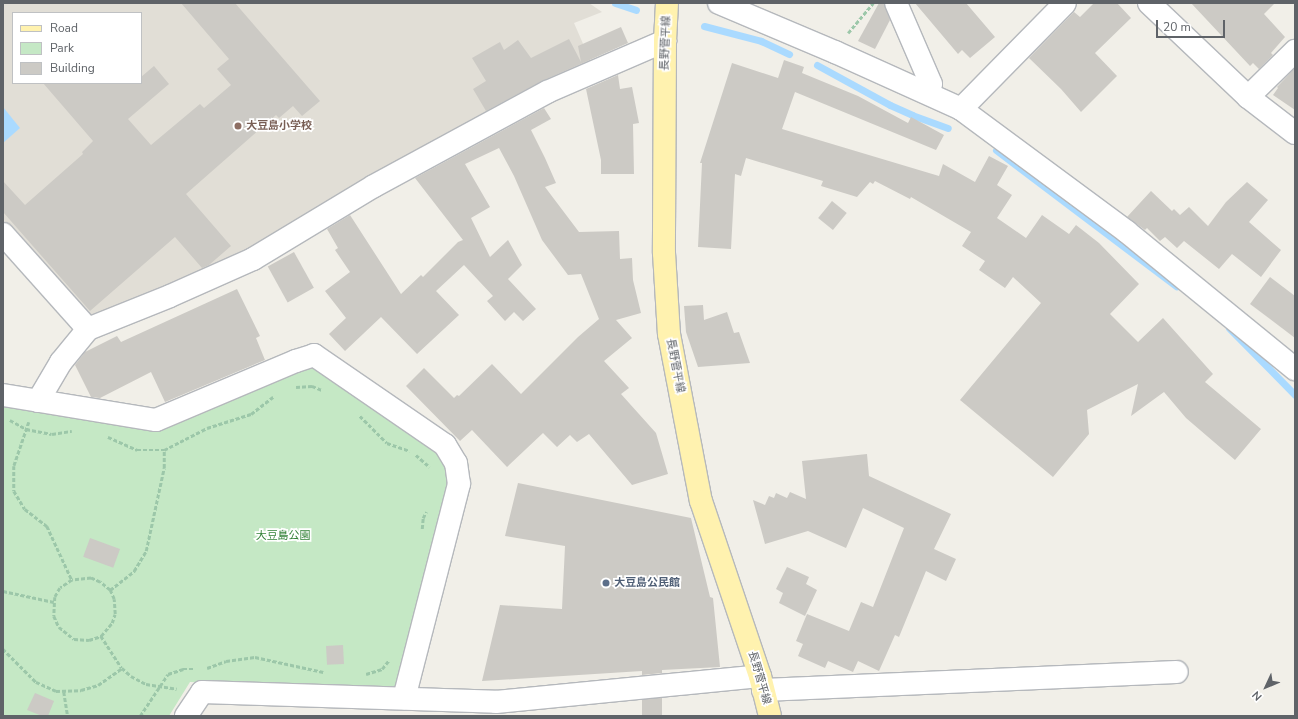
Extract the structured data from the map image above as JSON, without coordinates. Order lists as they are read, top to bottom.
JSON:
{
  "streets": {
    "main road": ["長野菅平線"]
  },
  "parks": ["大豆島公園"],
  "places": ["大豆島小学校", "大豆島公民館"],
  "legend": ["Road", "Park", "Building"],
  "scale_bar": "20 m",
  "north": "bottom left"
}
